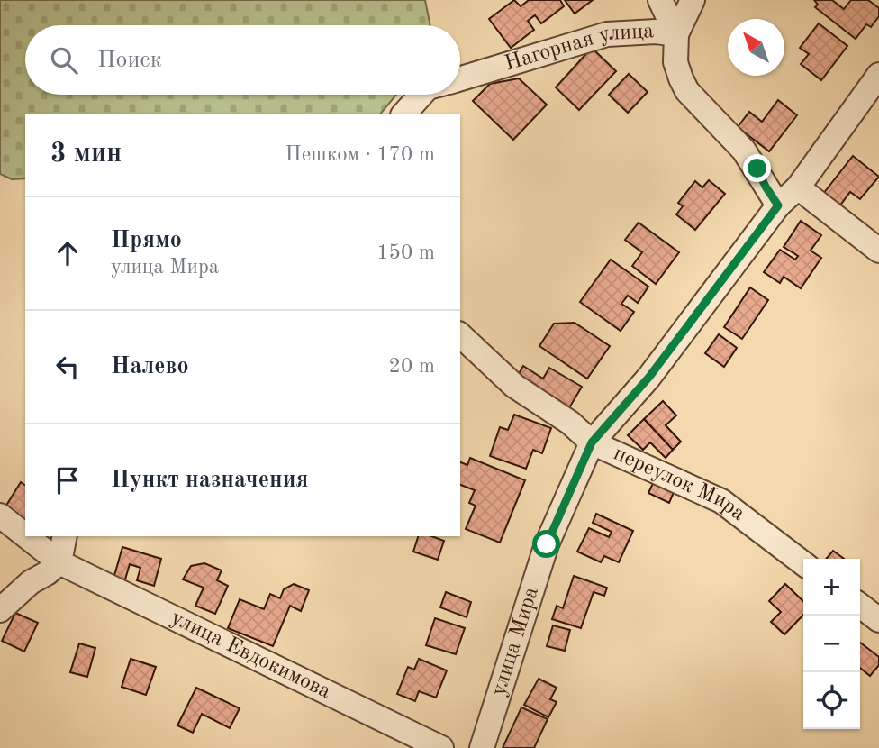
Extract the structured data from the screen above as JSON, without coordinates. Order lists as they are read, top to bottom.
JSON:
{
  "streets": {
    "street": [
      "Нагорная улица",
      "переулок Мира",
      "улица Мира",
      "улица Евдокимова"
    ]
  },
  "crossings": [
    ["переулок Мира", "улица Мира"]
  ],
  "north": "top left",
  "page": {
    "search": "Поиск",
    "heading": ["3 мин", "Пешком · 170 m"],
    "list": [
      ["Прямо", "улица Мира", "150 m"],
      ["Налево", "20 m"],
      "Пункт назначения"
    ],
    "map_buttons": ["+", "−"]
  }
}
